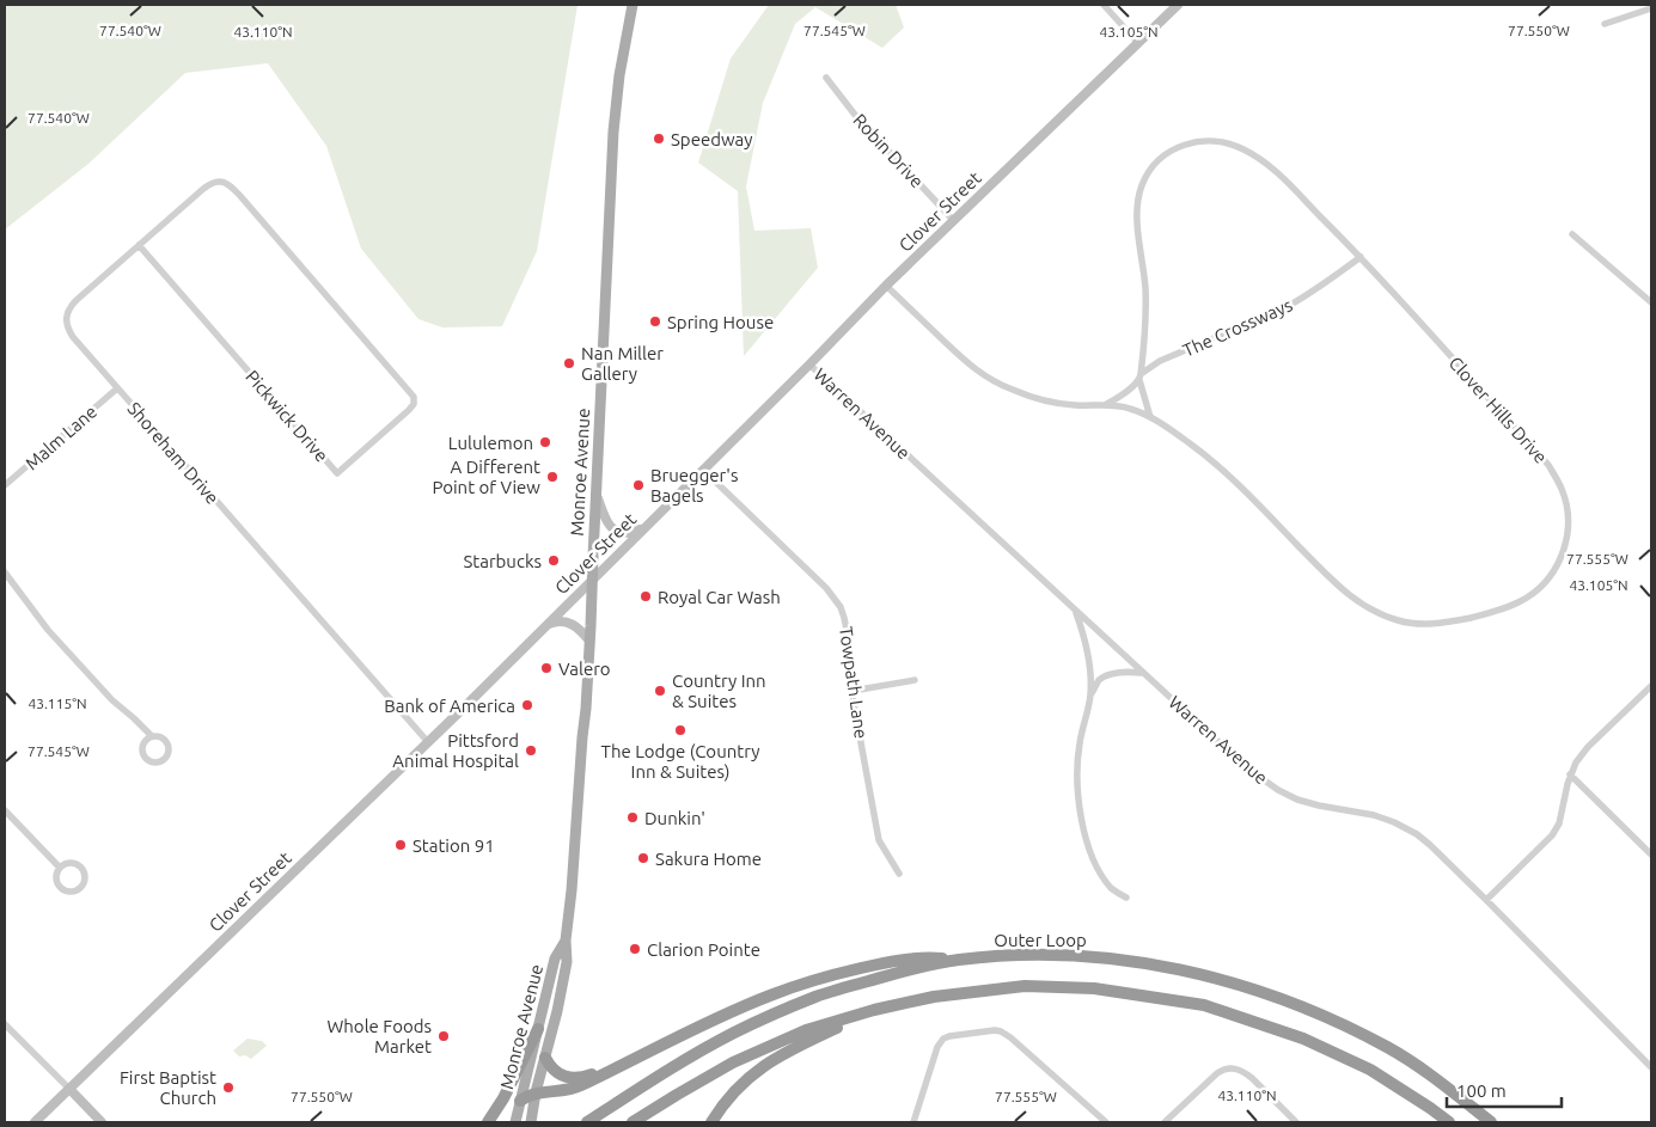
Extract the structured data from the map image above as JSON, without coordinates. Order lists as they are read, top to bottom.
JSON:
{
  "streets": {
    "highway": ["Outer Loop"],
    "main road": ["Clover Street", "Monroe Avenue"],
    "street": [
      "Robin Drive",
      "The Crossways",
      "Clover Hills Drive",
      "Warren Avenue",
      "Pickwick Drive",
      "Malm Lane",
      "Shoreham Drive",
      "Towpath Lane"
    ]
  },
  "crossings": [
    ["Robin Drive", "Clover Street"],
    ["Clover Street", "Clover Hills Drive"],
    ["Clover Street", "Warren Avenue"],
    ["Clover Street", "Shoreham Drive"],
    ["Clover Street", "Monroe Avenue"],
    ["Clover Street", "Towpath Lane"],
    ["The Crossways", "Clover Hills Drive"],
    ["Pickwick Drive", "Shoreham Drive"],
    ["Malm Lane", "Shoreham Drive"]
  ],
  "places": [
    "Speedway",
    "Spring House",
    "Nan Miller Gallery",
    "Lululemon",
    "A Different Point of View",
    "Bruegger's Bagels",
    "Starbucks",
    "Royal Car Wash",
    "Valero",
    "Country Inn & Suites",
    "Bank of America",
    "The Lodge (Country Inn & Suites)",
    "Pittsford Animal Hospital",
    "Dunkin'",
    "Station 91",
    "Sakura Home",
    "Clarion Pointe",
    "Whole Foods Market",
    "First Baptist Church"
  ],
  "scale_bar": "100 m",
  "coordinates": [
    "77.540°W",
    "77.545°W",
    "77.550°W",
    "43.110°N",
    "43.105°N",
    "77.555°W",
    "43.115°N"
  ]
}
